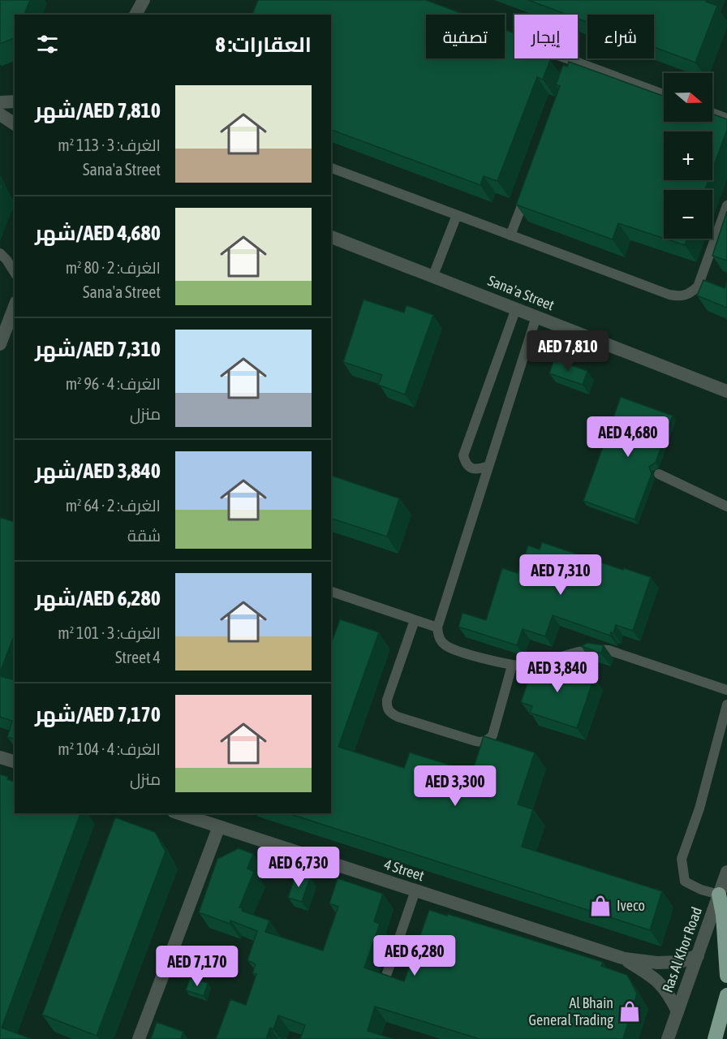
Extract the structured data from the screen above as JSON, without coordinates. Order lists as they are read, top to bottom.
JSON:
{
  "streets": {
    "street": ["Sana'a Street", "4 Street", "Ras Al Khor Road"]
  },
  "crossings": [
    ["4 Street", "Ras Al Khor Road"]
  ],
  "places": {
    "shop": ["Iveco", "Al Bhain General Trading"]
  },
  "north": "right",
  "page": {
    "chip": ["شراء", "إيجار", "تصفية"],
    "heading": "العقارات: 8",
    "map_buttons": ["+", "−"],
    "list": [
      {
        "name": "AED 7,810/شهر",
        "note": "الغرف: 3 · 113 m² · Sana'a Street"
      },
      {
        "name": "AED 4,680/شهر",
        "note": "الغرف: 2 · 80 m² · Sana'a Street"
      },
      {
        "name": "AED 7,310/شهر",
        "note": "الغرف: 4 · 96 m² · منزل"
      },
      {
        "name": "AED 3,840/شهر",
        "note": "الغرف: 2 · 64 m² · شقة"
      },
      {
        "name": "AED 6,280/شهر",
        "note": "الغرف: 3 · 101 m² · 4 Street"
      },
      {
        "name": "AED 7,170/شهر",
        "note": "الغرف: 4 · 104 m² · منزل"
      }
    ],
    "price": [
      "AED 7,810",
      "AED 4,680",
      "AED 7,310",
      "AED 3,840",
      "AED 3,300",
      "AED 6,730",
      "AED 6,280",
      "AED 7,170"
    ]
  }
}
